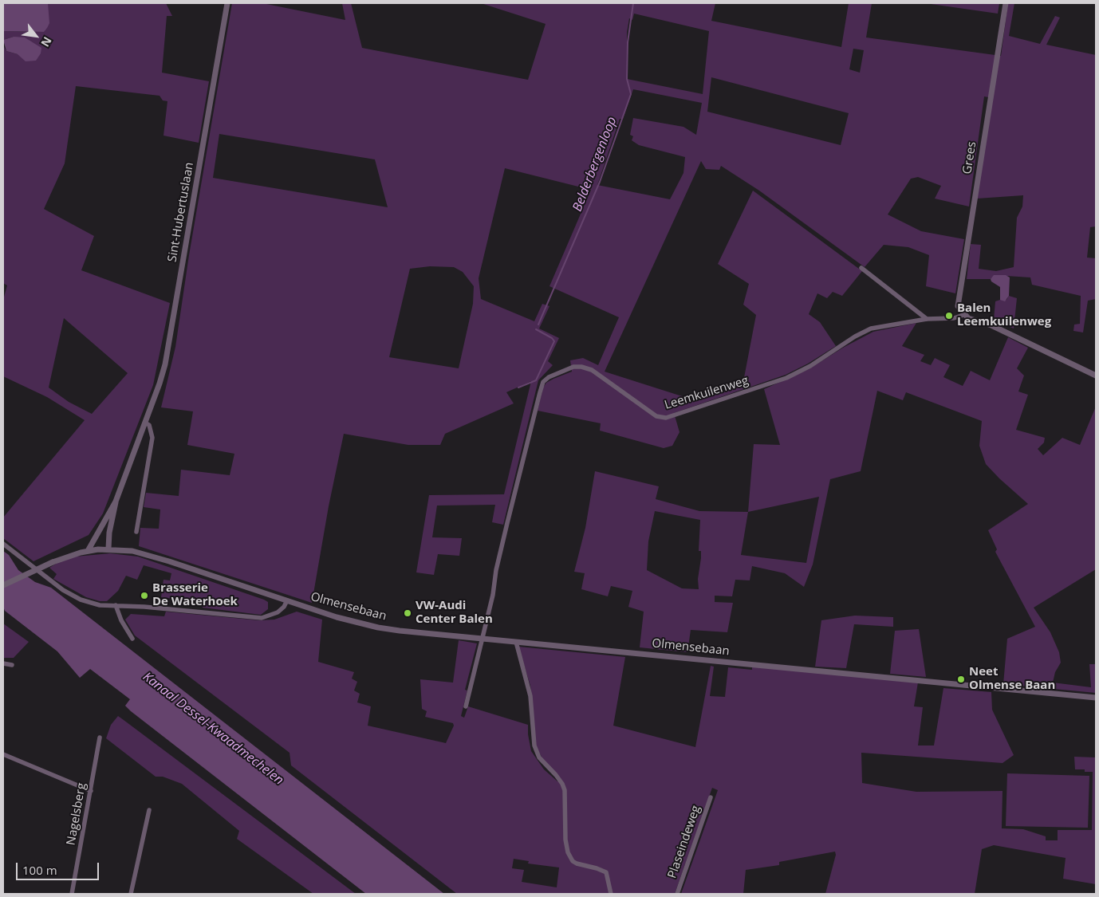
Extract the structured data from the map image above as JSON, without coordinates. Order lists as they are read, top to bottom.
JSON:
{
  "streets": {
    "street": [
      "Grees",
      "Sint-Hubertuslaan",
      "Leemkuilenweg",
      "Olmensebaan",
      "Nagelsberg",
      "Plaseindeweg"
    ]
  },
  "crossings": [
    ["Grees", "Leemkuilenweg"],
    ["Sint-Hubertuslaan", "Olmensebaan"],
    ["Leemkuilenweg", "Olmensebaan"]
  ],
  "water": ["Belderbergenloop", "Kanaal Dessel-Kwaadmechelen"],
  "places": [
    "Balen Leemkuilenweg",
    "Brasserie De Waterhoek",
    "VW-Audi Center Balen",
    "Neet Olmense Baan"
  ],
  "scale_bar": "100 m",
  "north": "bottom right"
}
